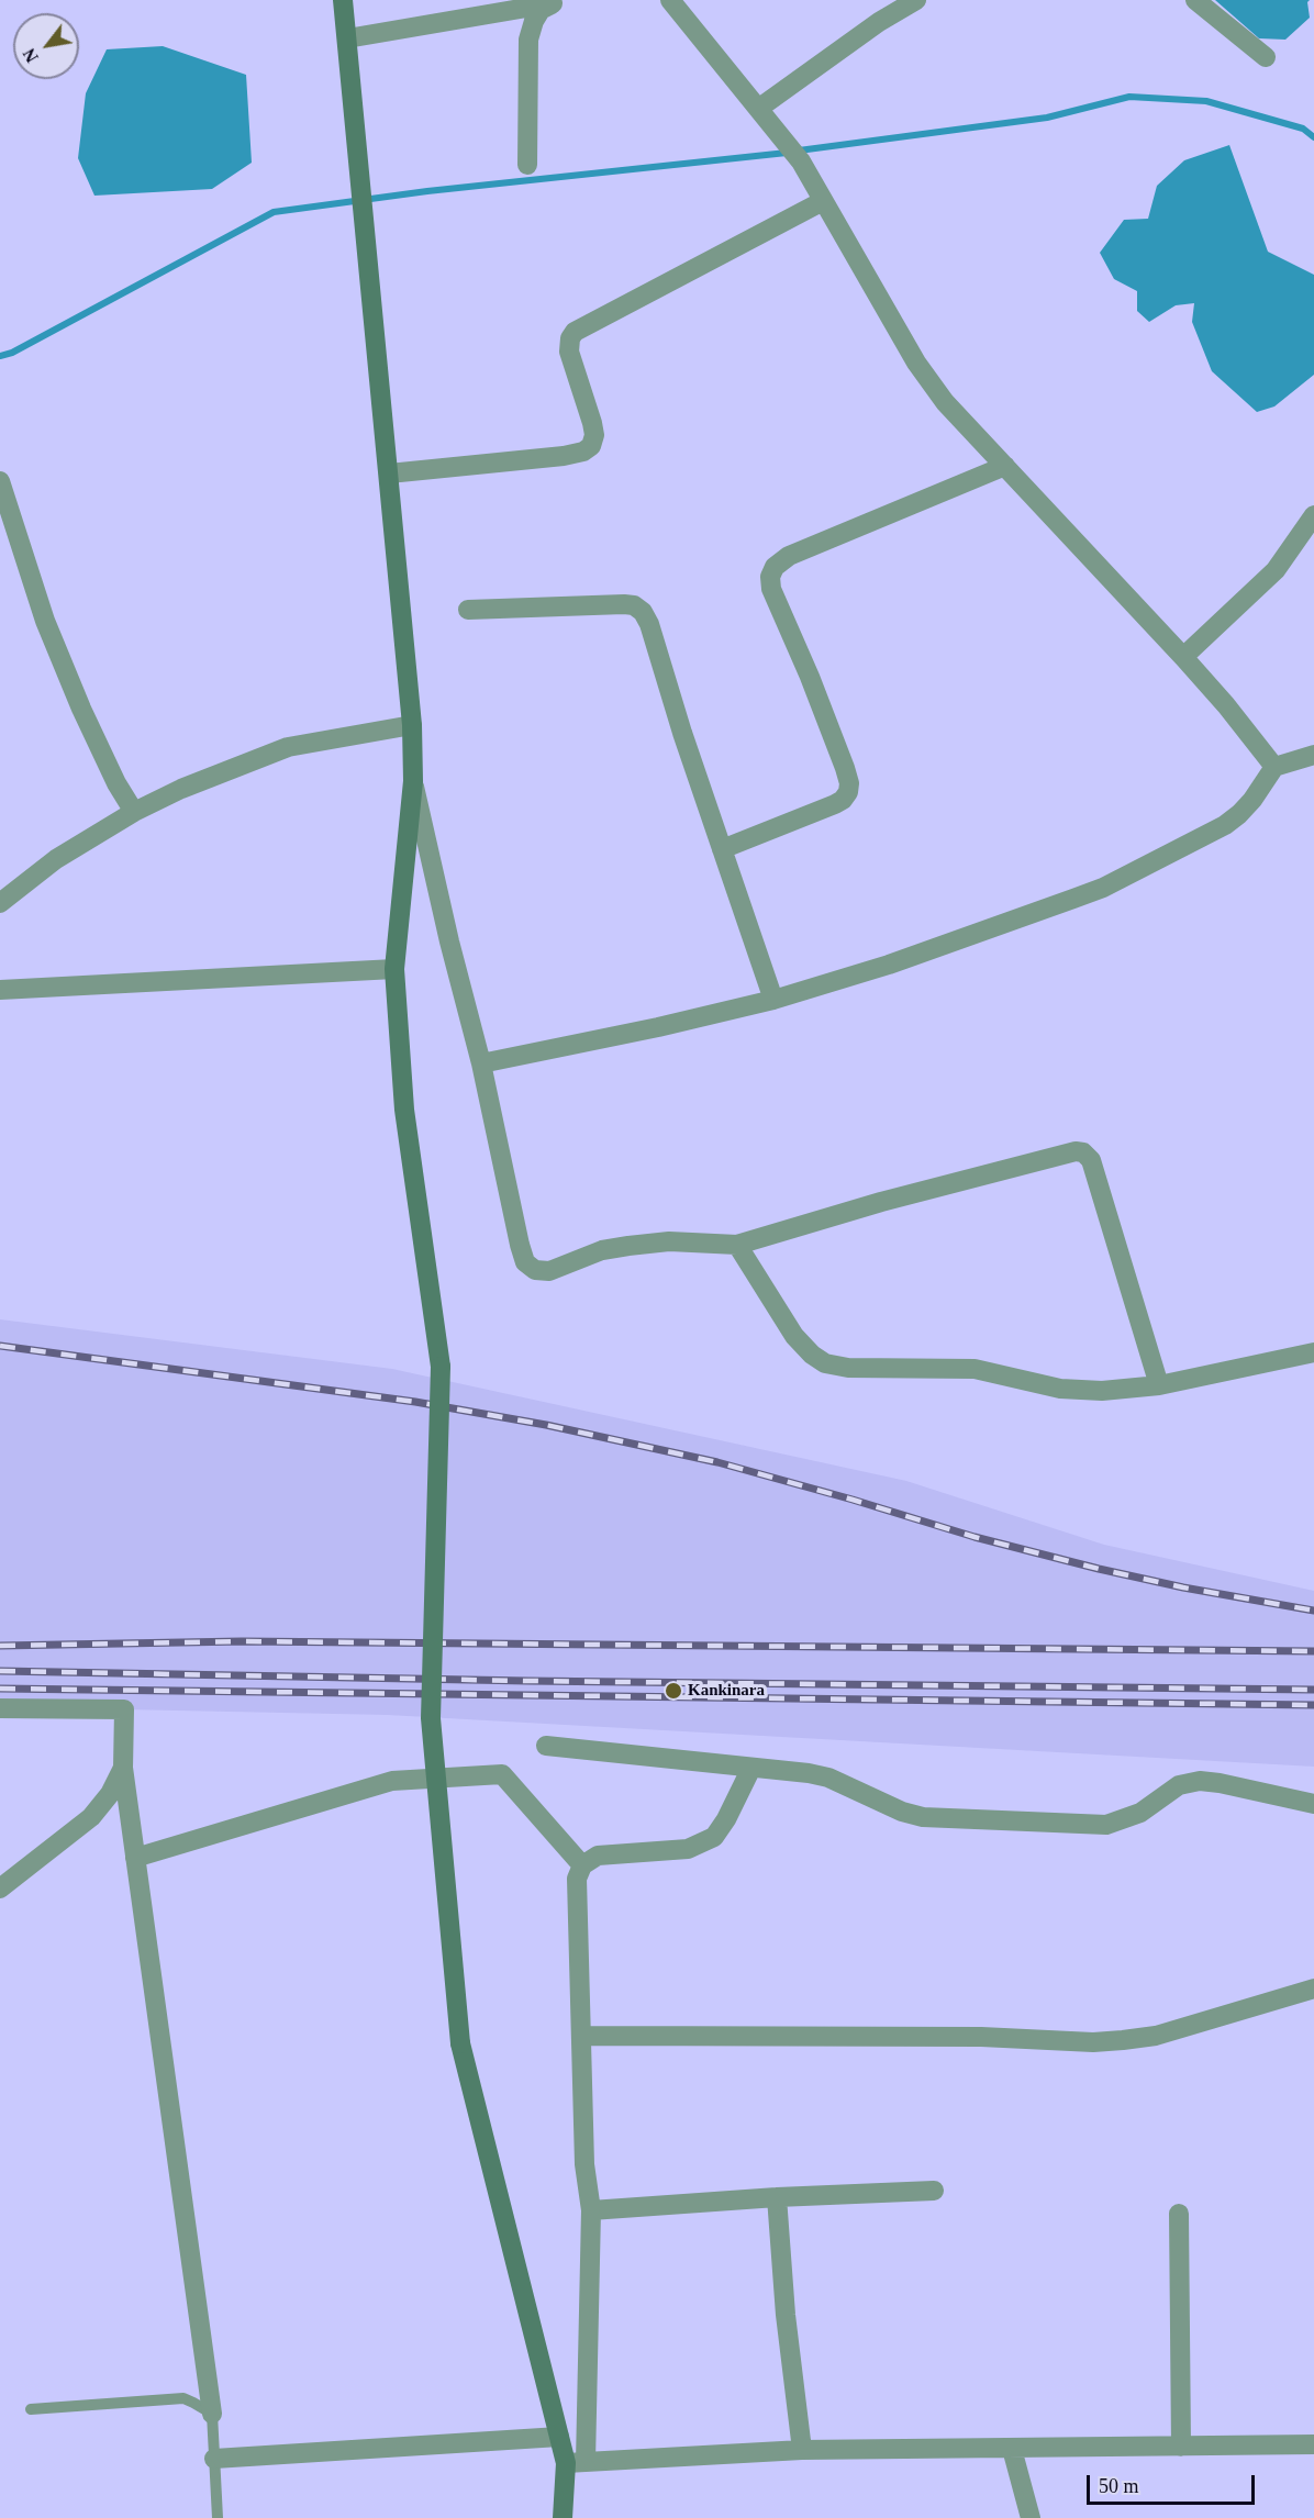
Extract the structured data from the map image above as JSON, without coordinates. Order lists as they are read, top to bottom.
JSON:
{
  "places": ["Kankinara"],
  "scale_bar": "50 m",
  "north": "bottom left"
}
